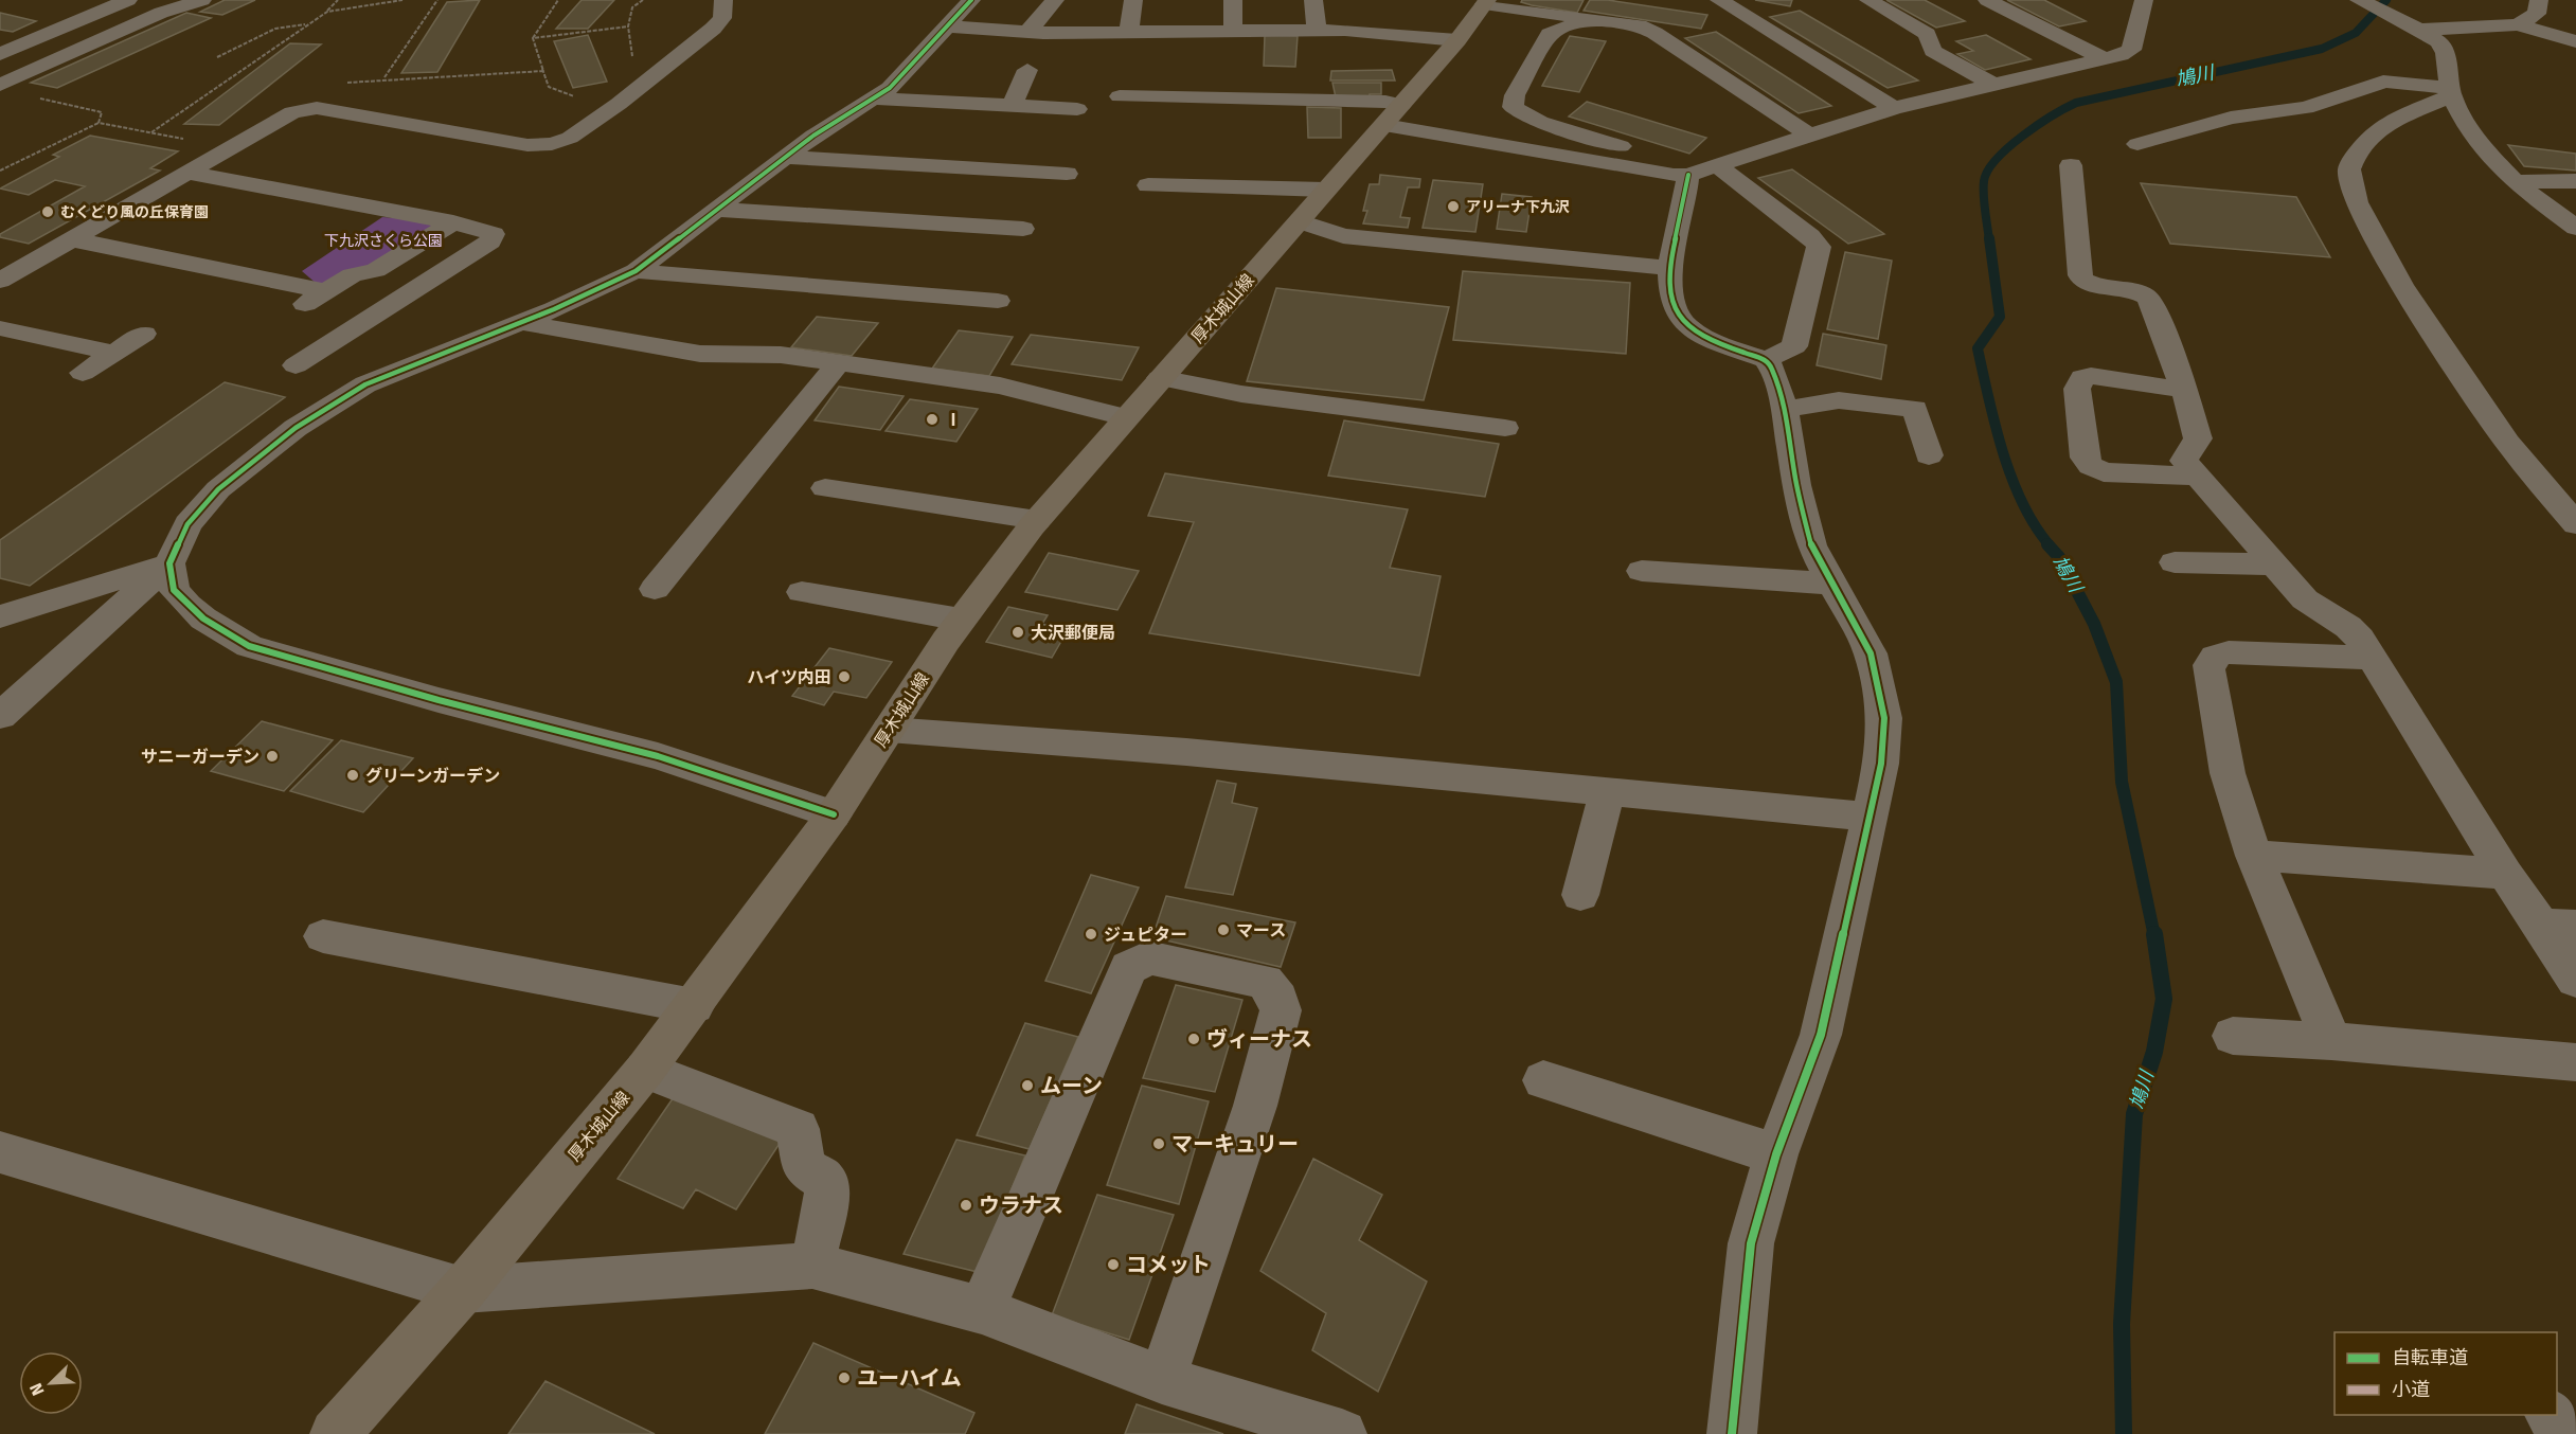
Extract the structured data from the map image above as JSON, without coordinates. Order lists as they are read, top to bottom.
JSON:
{
  "streets": {
    "main road": ["厚木城山線"]
  },
  "water": ["鳩川"],
  "parks": ["下九沢さくら公園"],
  "places": [
    "アリーナ下九沢",
    "むくどり風の丘保育園",
    "Ⅰ",
    "大沢郵便局",
    "ハイツ内田",
    "サニーガーデン",
    "グリーンガーデン",
    "マース",
    "ジュピター",
    "ヴィーナス",
    "ムーン",
    "マーキュリー",
    "ウラナス",
    "コメット",
    "ユーハイム"
  ],
  "legend": ["自転車道", "小道"],
  "north": "bottom left"
}
